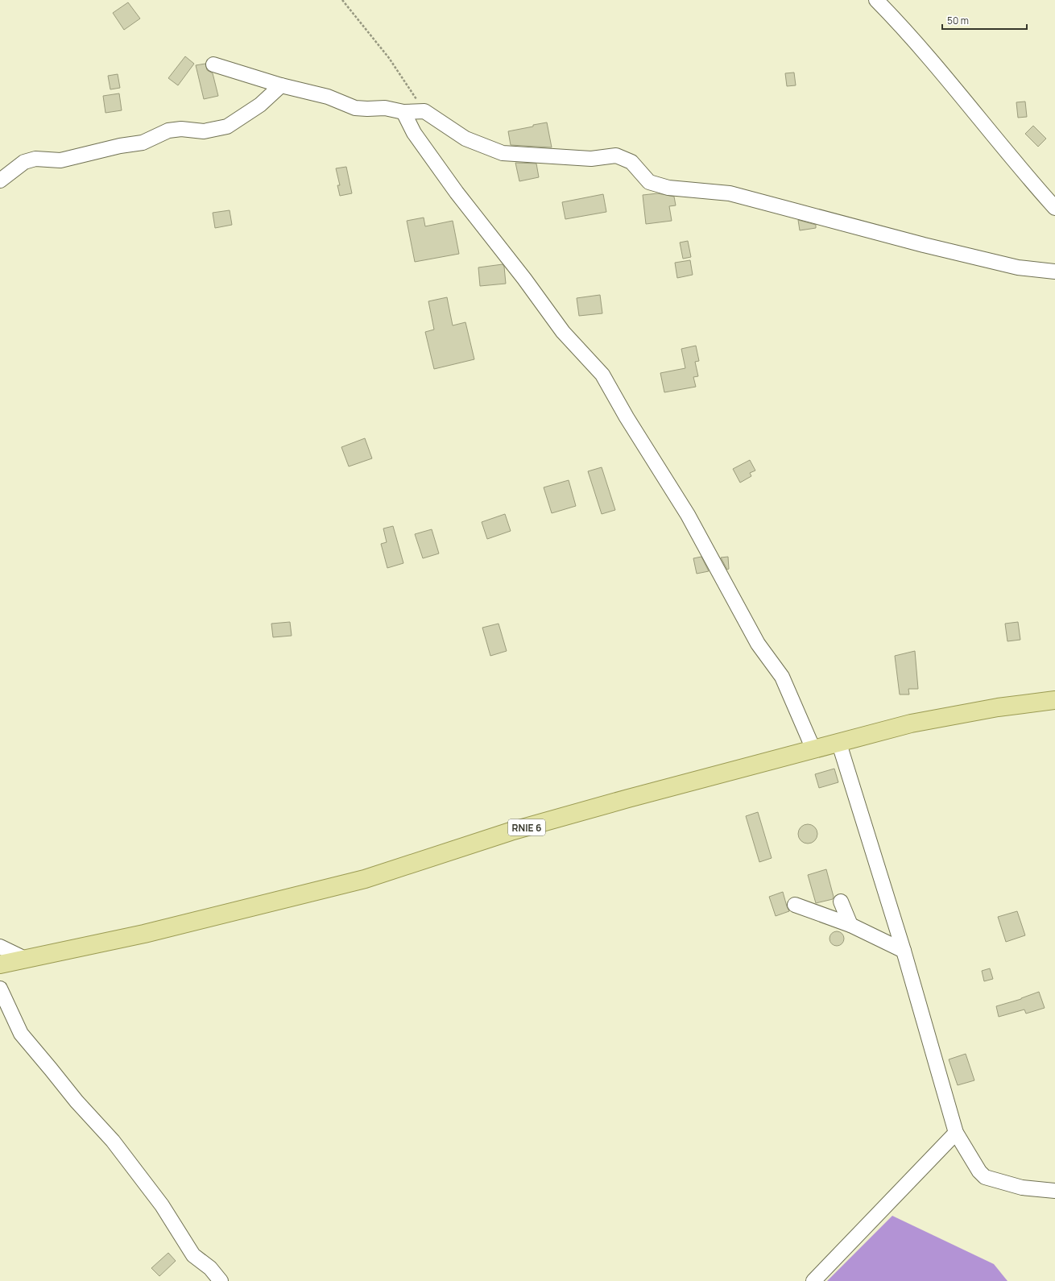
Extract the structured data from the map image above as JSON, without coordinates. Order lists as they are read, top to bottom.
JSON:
{
  "streets": {
    "main road": ["RNIE 6"]
  },
  "scale_bar": "50 m"
}
